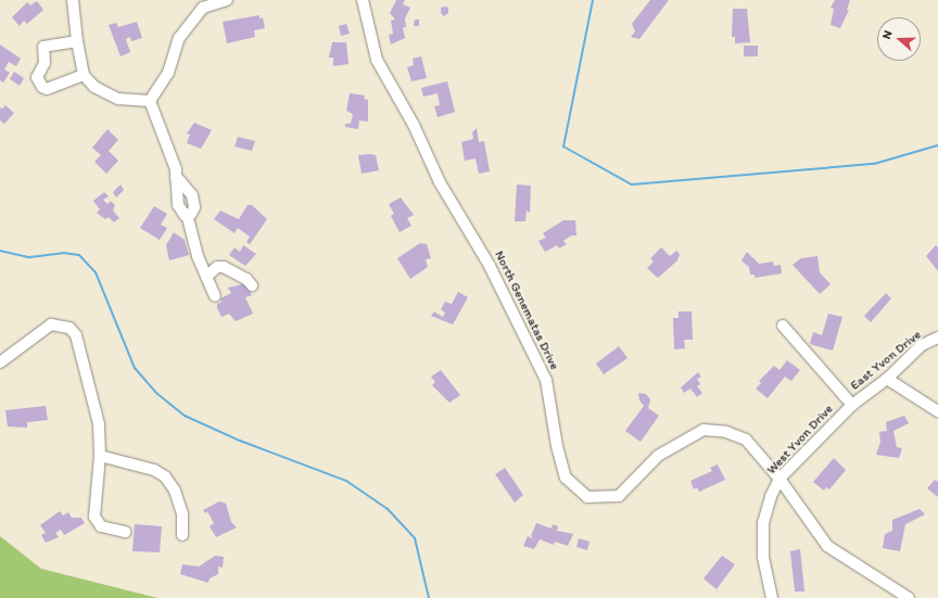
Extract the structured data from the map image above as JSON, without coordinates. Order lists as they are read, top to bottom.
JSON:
{
  "streets": {
    "street": ["North Genematas Drive", "East Yvon Drive", "West Yvon Drive"]
  },
  "crossings": [
    ["North Genematas Drive", "West Yvon Drive"],
    ["East Yvon Drive", "West Yvon Drive"]
  ],
  "north": "left"
}
